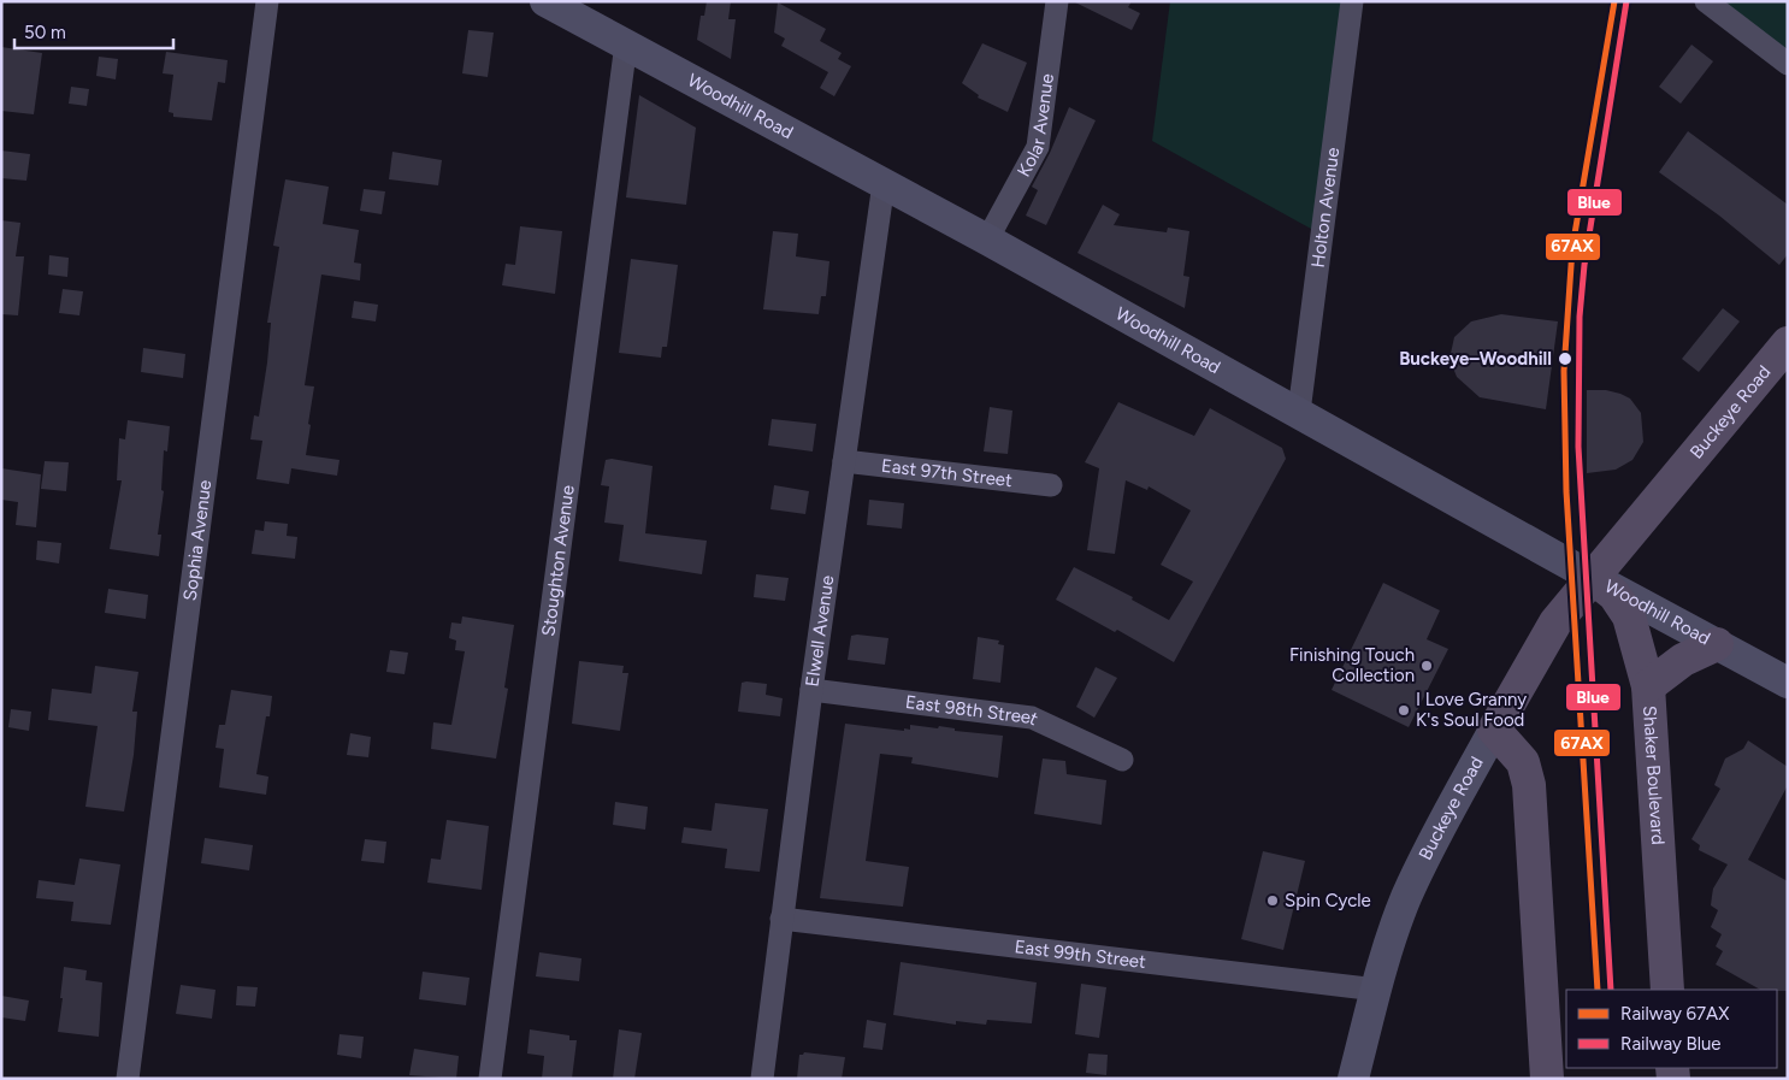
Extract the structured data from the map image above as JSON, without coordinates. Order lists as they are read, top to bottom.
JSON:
{
  "streets": {
    "main road": ["Woodhill Road", "Buckeye Road", "Shaker Boulevard"],
    "street": [
      "Kolar Avenue",
      "Holton Avenue",
      "East 97th Street",
      "Sophia Avenue",
      "Stoughton Avenue",
      "Elwell Avenue",
      "East 98th Street",
      "East 99th Street"
    ]
  },
  "crossings": [
    ["Woodhill Road", "Kolar Avenue"],
    ["Woodhill Road", "Holton Avenue"],
    ["Woodhill Road", "Buckeye Road"],
    ["Woodhill Road", "Stoughton Avenue"],
    ["Woodhill Road", "Elwell Avenue"],
    ["Woodhill Road", "Shaker Boulevard"],
    ["Buckeye Road", "Shaker Boulevard"],
    ["Buckeye Road", "East 99th Street"],
    ["East 97th Street", "Elwell Avenue"],
    ["Elwell Avenue", "East 98th Street"],
    ["Elwell Avenue", "East 99th Street"]
  ],
  "places": [
    "Buckeye–Woodhill",
    "Finishing Touch Collection",
    "I Love Granny K's Soul Food",
    "Spin Cycle"
  ],
  "lines": ["rail line 67AX", "rail line Blue"],
  "legend": ["Railway 67AX", "Railway Blue"],
  "scale_bar": "50 m"
}
